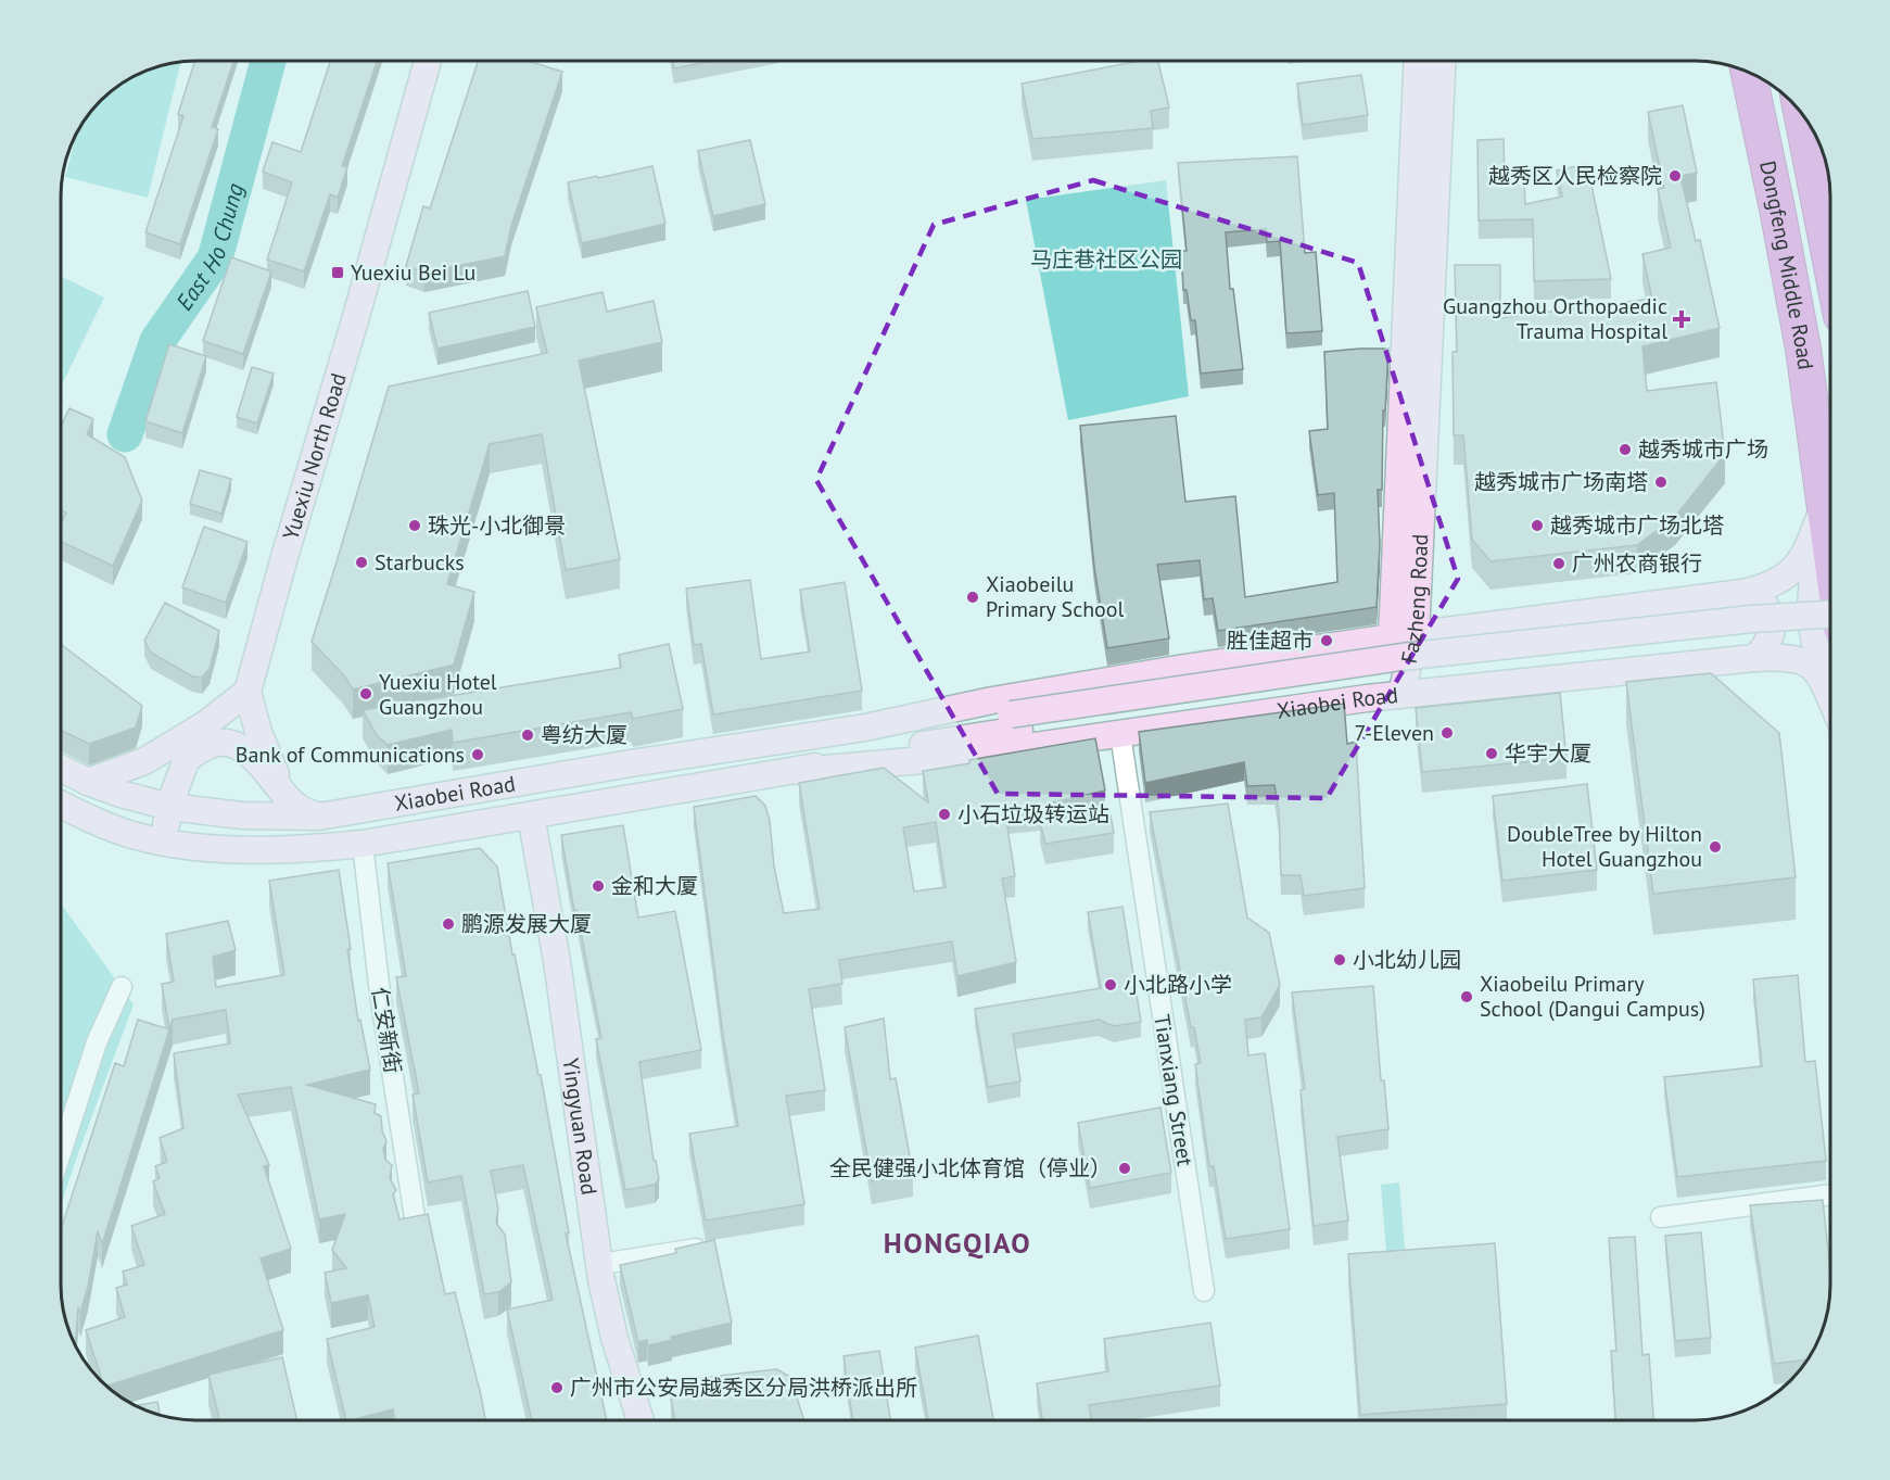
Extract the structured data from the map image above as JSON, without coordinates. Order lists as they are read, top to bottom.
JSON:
{
  "streets": {
    "highway": ["Dongfeng Middle Road"],
    "main road": [
      "Yuexiu North Road",
      "Fazheng Road",
      "Xiaobei Road",
      "Yingyuan Road"
    ],
    "street": ["仁安新街", "Tianxiang Street"]
  },
  "crossings": [
    ["Dongfeng Middle Road", "Xiaobei Road"],
    ["Fazheng Road", "Xiaobei Road"],
    ["Xiaobei Road", "仁安新街"],
    ["Xiaobei Road", "Tianxiang Street"],
    ["Xiaobei Road", "Yingyuan Road"]
  ],
  "districts": ["HONGQIAO"],
  "water": ["East Ho Chung"],
  "parks": ["马庄巷社区公园"],
  "places": {
    "other": [
      "越秀区人民检察院",
      "越秀城市广场",
      "越秀城市广场南塔",
      "珠光-小北御景",
      "越秀城市广场北塔",
      "Starbucks",
      "广州农商银行",
      "Xiaobeilu Primary School",
      "胜佳超市",
      "Yuexiu Hotel Guangzhou",
      "7-Eleven",
      "粤纺大厦",
      "华宇大厦",
      "Bank of Communications",
      "小石垃圾转运站",
      "DoubleTree by Hilton Hotel Guangzhou",
      "金和大厦",
      "鹏源发展大厦",
      "小北幼儿园",
      "小北路小学",
      "Xiaobeilu Primary School (Dangui Campus)",
      "全民健强小北体育馆（停业）",
      "广州市公安局越秀区分局洪桥派出所"
    ],
    "transit": ["Yuexiu Bei Lu"],
    "health": ["Guangzhou Orthopaedic Trauma Hospital"]
  }
}
